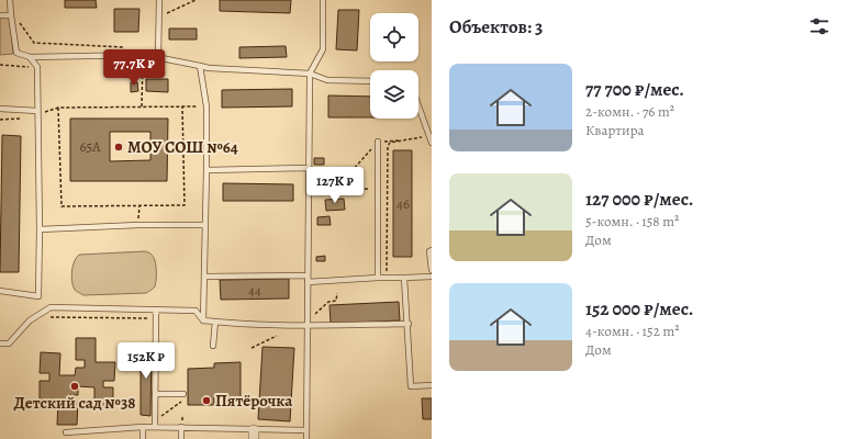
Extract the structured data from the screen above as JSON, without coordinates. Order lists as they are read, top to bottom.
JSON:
{
  "places": ["МОУ СОШ №64", "Детский сад №38", "Пятёрочка"],
  "house_numbers": ["65А", "46", "44"],
  "page": {
    "heading": "Объектов: 3",
    "price": ["77.7K ₽", "127K ₽", "152K ₽"],
    "list": [
      {
        "name": "77 700 ₽/мес.",
        "note": "2-комн. · 76 m² · Квартира"
      },
      {
        "name": "127 000 ₽/мес.",
        "note": "5-комн. · 158 m² · Дом"
      },
      {
        "name": "152 000 ₽/мес.",
        "note": "4-комн. · 152 m² · Дом"
      }
    ]
  }
}
